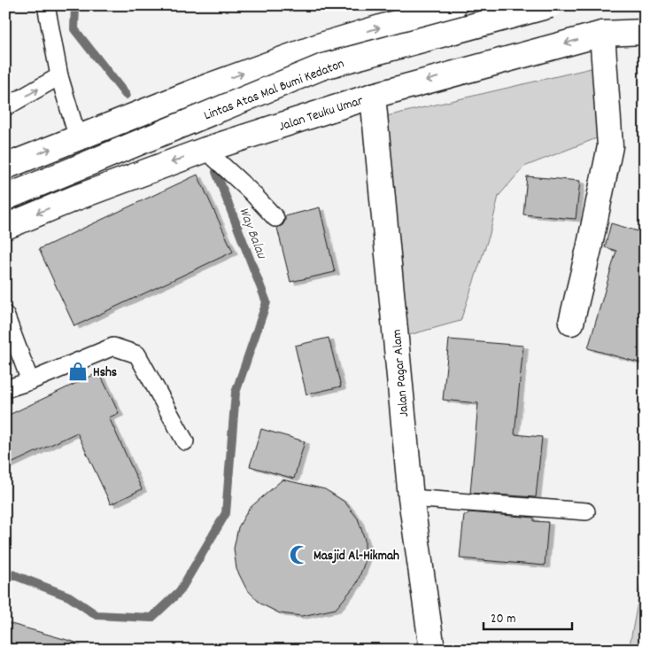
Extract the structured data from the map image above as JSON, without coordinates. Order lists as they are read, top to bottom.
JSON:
{
  "streets": {
    "main road": ["Lintas Atas Mal Bumi Kedaton", "Jalan Teuku Umar", "Jalan Pagar Alam"]
  },
  "crossings": [
    ["Jalan Teuku Umar", "Jalan Pagar Alam"]
  ],
  "water": ["Way Balau"],
  "places": {
    "shop": ["Hshs"],
    "mosque": ["Masjid Al-Hikmah"]
  },
  "scale_bar": "20 m"
}
